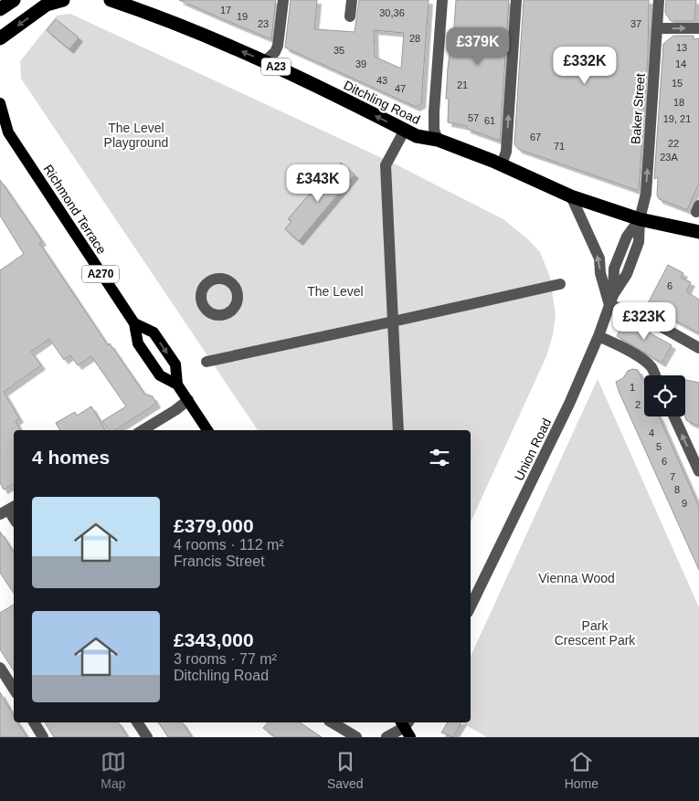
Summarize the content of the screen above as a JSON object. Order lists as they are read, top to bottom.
{
  "streets": {
    "highway": ["A23", "Ditchling Road"],
    "main road": ["Richmond Terrace", "A270"],
    "street": ["Baker Street", "Union Road"]
  },
  "crossings": [
    ["Ditchling Road", "Baker Street"],
    ["Ditchling Road", "Union Road"],
    ["Baker Street", "Union Road"]
  ],
  "one_way": ["Ditchling Road", "Baker Street"],
  "parks": [
    "The Level Playground",
    "The Level",
    "Vienna Wood",
    "Park Crescent Park"
  ],
  "house_numbers": [
    "17",
    "30,36",
    "19",
    "23",
    "37",
    "28",
    "13",
    "35",
    "39",
    "14",
    "43",
    "15",
    "21",
    "47",
    "18",
    "57",
    "19, 21",
    "61",
    "67",
    "22",
    "71",
    "23A",
    "6",
    "1",
    "2",
    "4",
    "5",
    "6",
    "7",
    "8",
    "9"
  ],
  "page": {
    "price": [
      "£379K",
      "£332K",
      "£343K",
      "£323K"
    ],
    "heading": "4 homes",
    "list": [
      {
        "name": "£379,000",
        "note": "4 rooms · 112 m² · Francis Street"
      },
      {
        "name": "£343,000",
        "note": "3 rooms · 77 m² · Ditchling Road"
      }
    ],
    "tabs": ["Map", "Saved", "Home"]
  }
}
